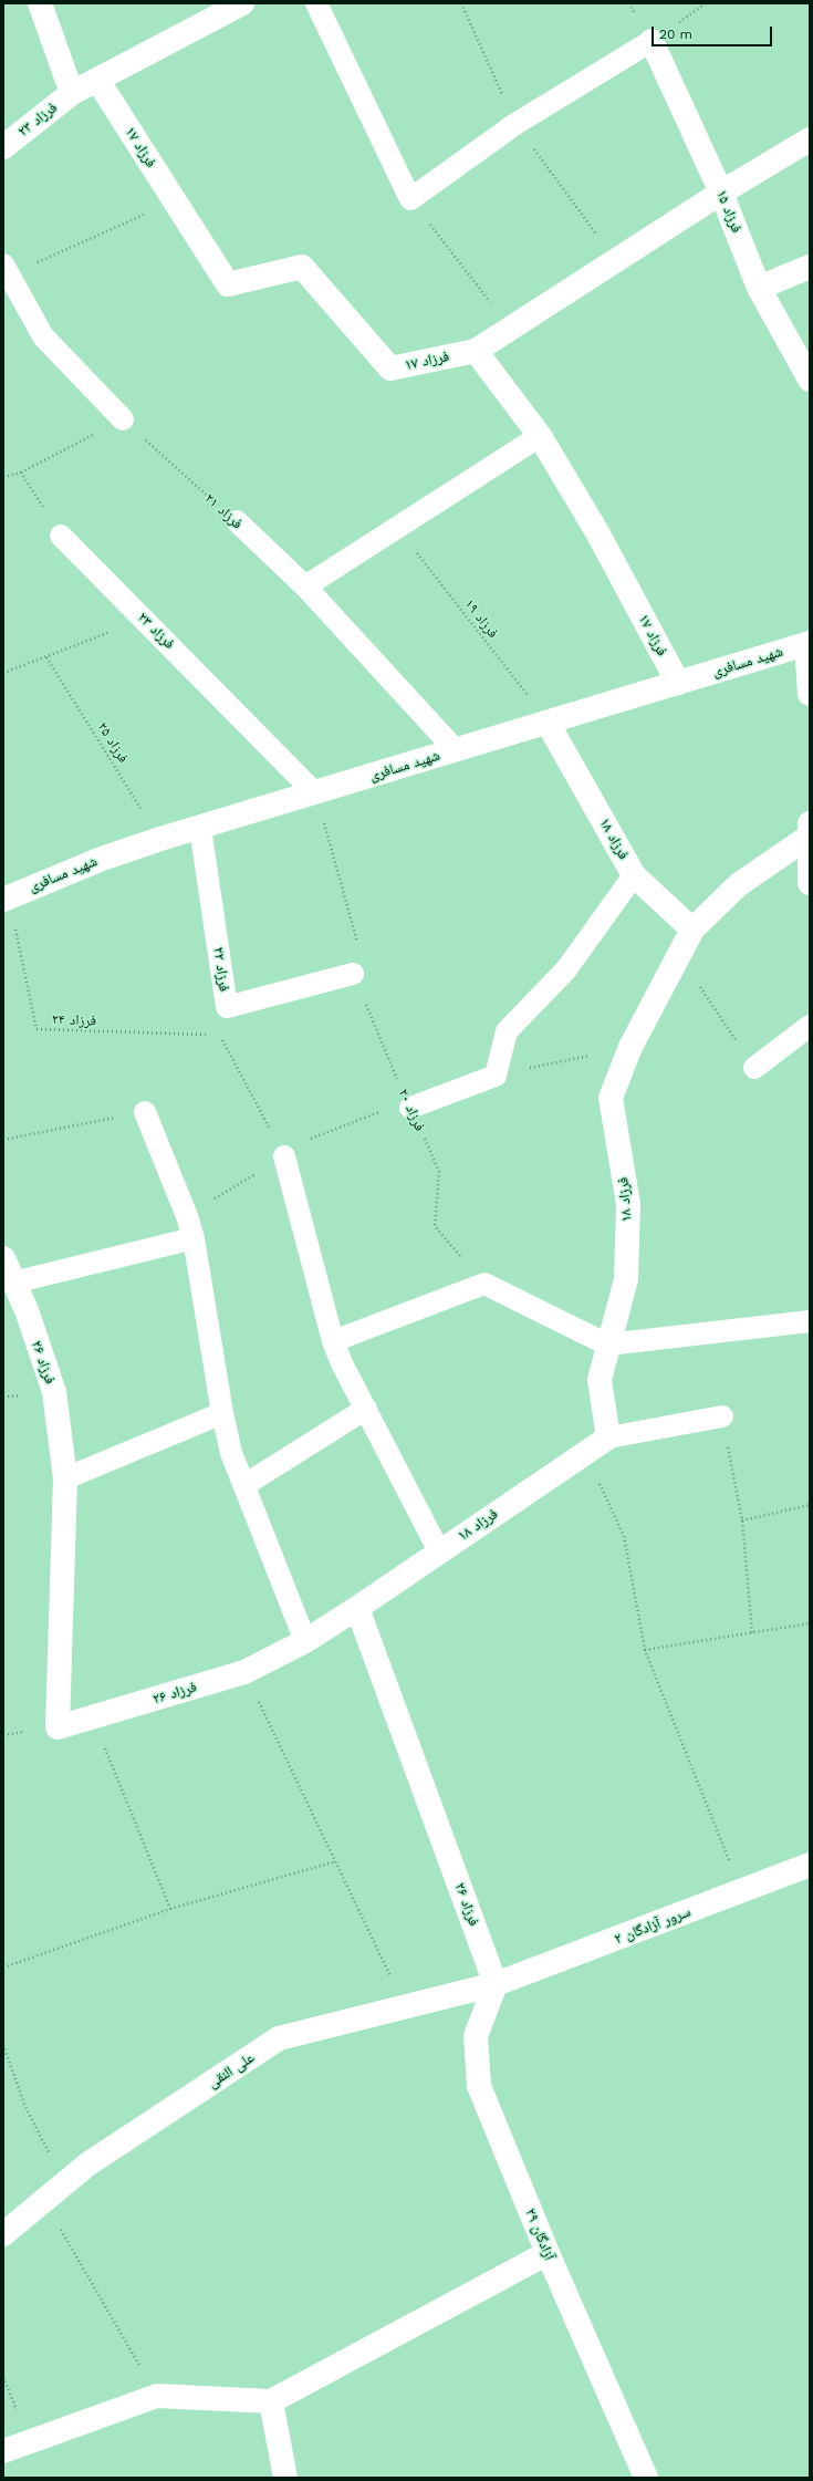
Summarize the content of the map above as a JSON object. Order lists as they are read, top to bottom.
{
  "streets": {
    "street": [
      "فرزاد ۲۳",
      "فرزاد ۱۷",
      "فرزاد ۱۵",
      "شهید مسافری",
      "فرزاد ۱۸",
      "فرزاد ۲۶",
      "سرور آزادگان ۲",
      "علی النقی",
      "آزادگان ۲۹"
    ],
    "lane": ["فرزاد ۲۱", "فرزاد ۲۲"],
    "path": [
      "فرزاد ۱۹",
      "فرزاد ۲۵",
      "فرزاد ۲۴",
      "فرزاد ۲۰"
    ]
  },
  "crossings": [
    ["فرزاد ۲۳", "فرزاد ۱۷"],
    ["فرزاد ۲۳", "شهید مسافری"],
    ["فرزاد ۱۷", "شهید مسافری"],
    ["فرزاد ۲۱", "شهید مسافری"],
    ["فرزاد ۱۹", "شهید مسافری"],
    ["فرزاد ۱۹", "فرزاد ۱۸"],
    ["شهید مسافری", "فرزاد ۲۵"],
    ["شهید مسافری", "فرزاد ۱۸"],
    ["شهید مسافری", "فرزاد ۲۲"],
    ["شهید مسافری", "فرزاد ۲۴"],
    ["فرزاد ۱۸", "فرزاد ۲۶"],
    ["فرزاد ۲۲", "فرزاد ۲۰"],
    ["فرزاد ۲۶", "سرور آزادگان ۲"],
    ["فرزاد ۲۶", "علی النقی"],
    ["فرزاد ۲۶", "آزادگان ۲۹"],
    ["سرور آزادگان ۲", "علی النقی"],
    ["سرور آزادگان ۲", "آزادگان ۲۹"],
    ["علی النقی", "آزادگان ۲۹"]
  ],
  "scale_bar": "20 m"
}
